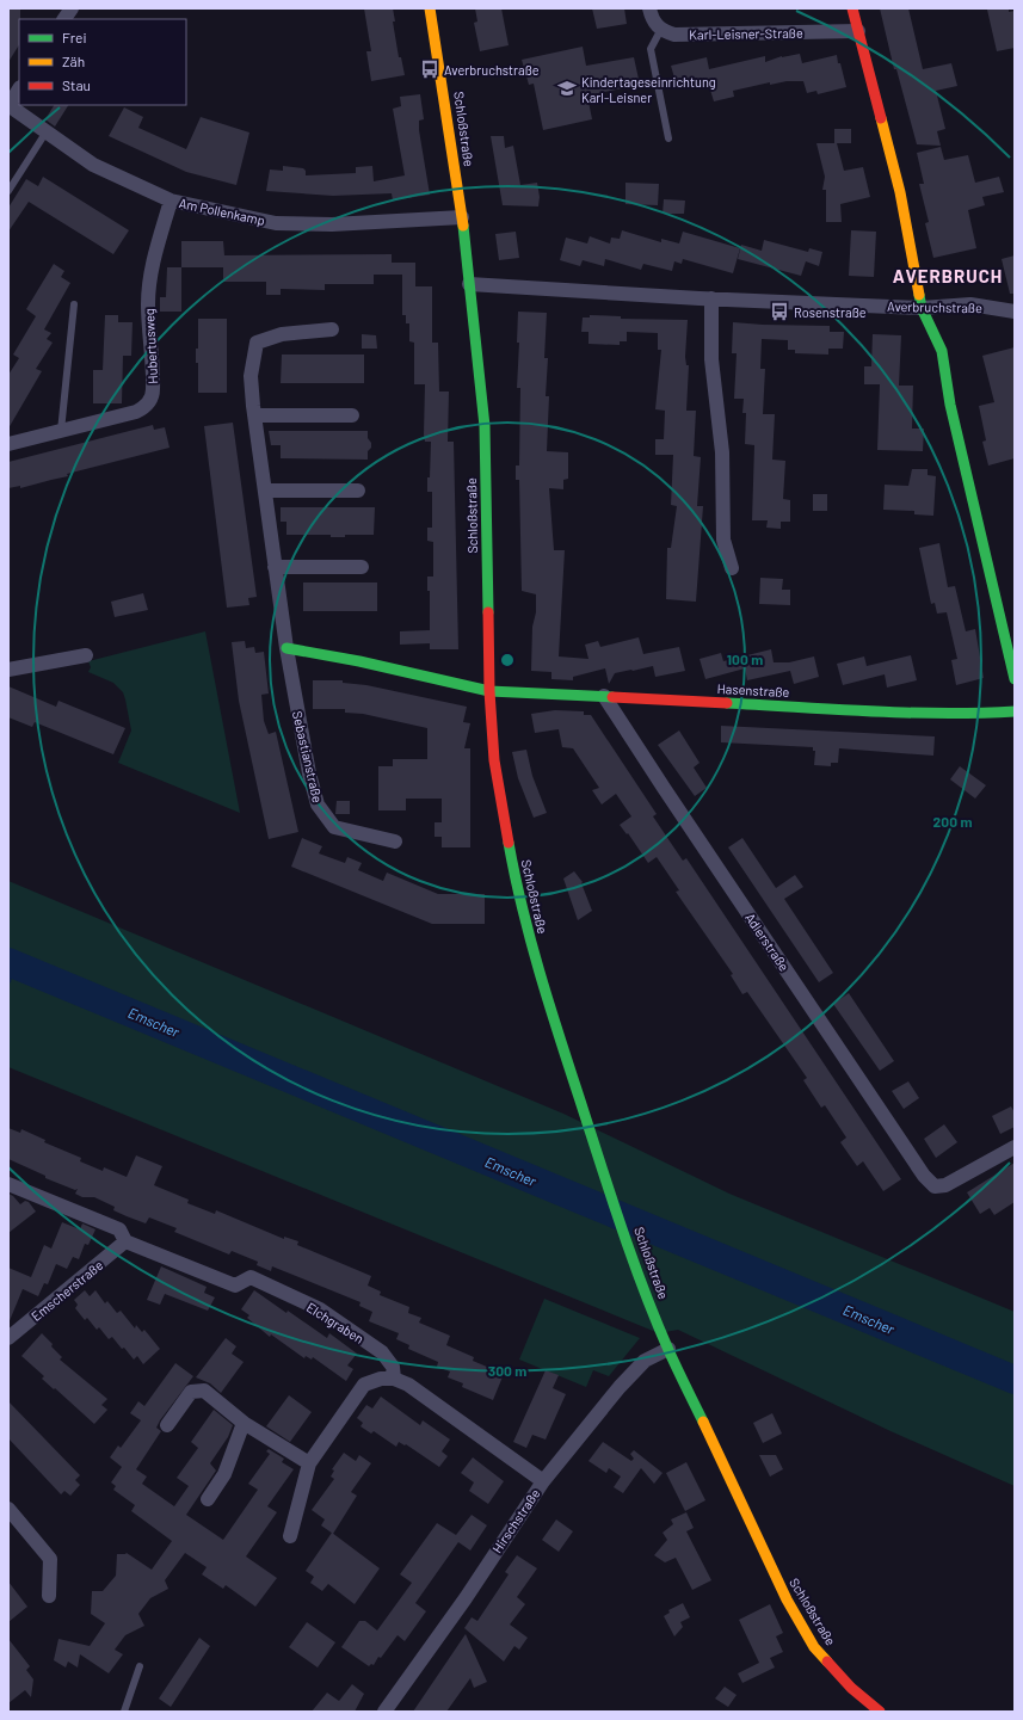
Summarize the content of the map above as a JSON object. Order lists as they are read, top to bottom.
{
  "streets": {
    "street": [
      "Karl-Leisner-Straße",
      "Schloßstraße",
      "Am Pollenkamp",
      "Averbruchstraße",
      "Hubertusweg",
      "Hasenstraße",
      "Sebastianstraße",
      "Adlerstraße",
      "Emscherstraße",
      "Elchgraben",
      "Hirschstraße"
    ]
  },
  "crossings": [
    ["Schloßstraße", "Am Pollenkamp"],
    ["Schloßstraße", "Averbruchstraße"],
    ["Schloßstraße", "Hasenstraße"],
    ["Schloßstraße", "Hirschstraße"],
    ["Am Pollenkamp", "Hubertusweg"],
    ["Hasenstraße", "Adlerstraße"],
    ["Emscherstraße", "Elchgraben"]
  ],
  "districts": ["AVERBRUCH"],
  "water": ["Emscher"],
  "places": {
    "bus stop": ["Averbruchstraße", "Rosenstraße"],
    "school or university": ["Kindertageseinrichtung Karl-Leisner"]
  },
  "legend": ["Frei", "Zäh", "Stau"],
  "rings": ["100 m", "200 m", "300 m"]
}
